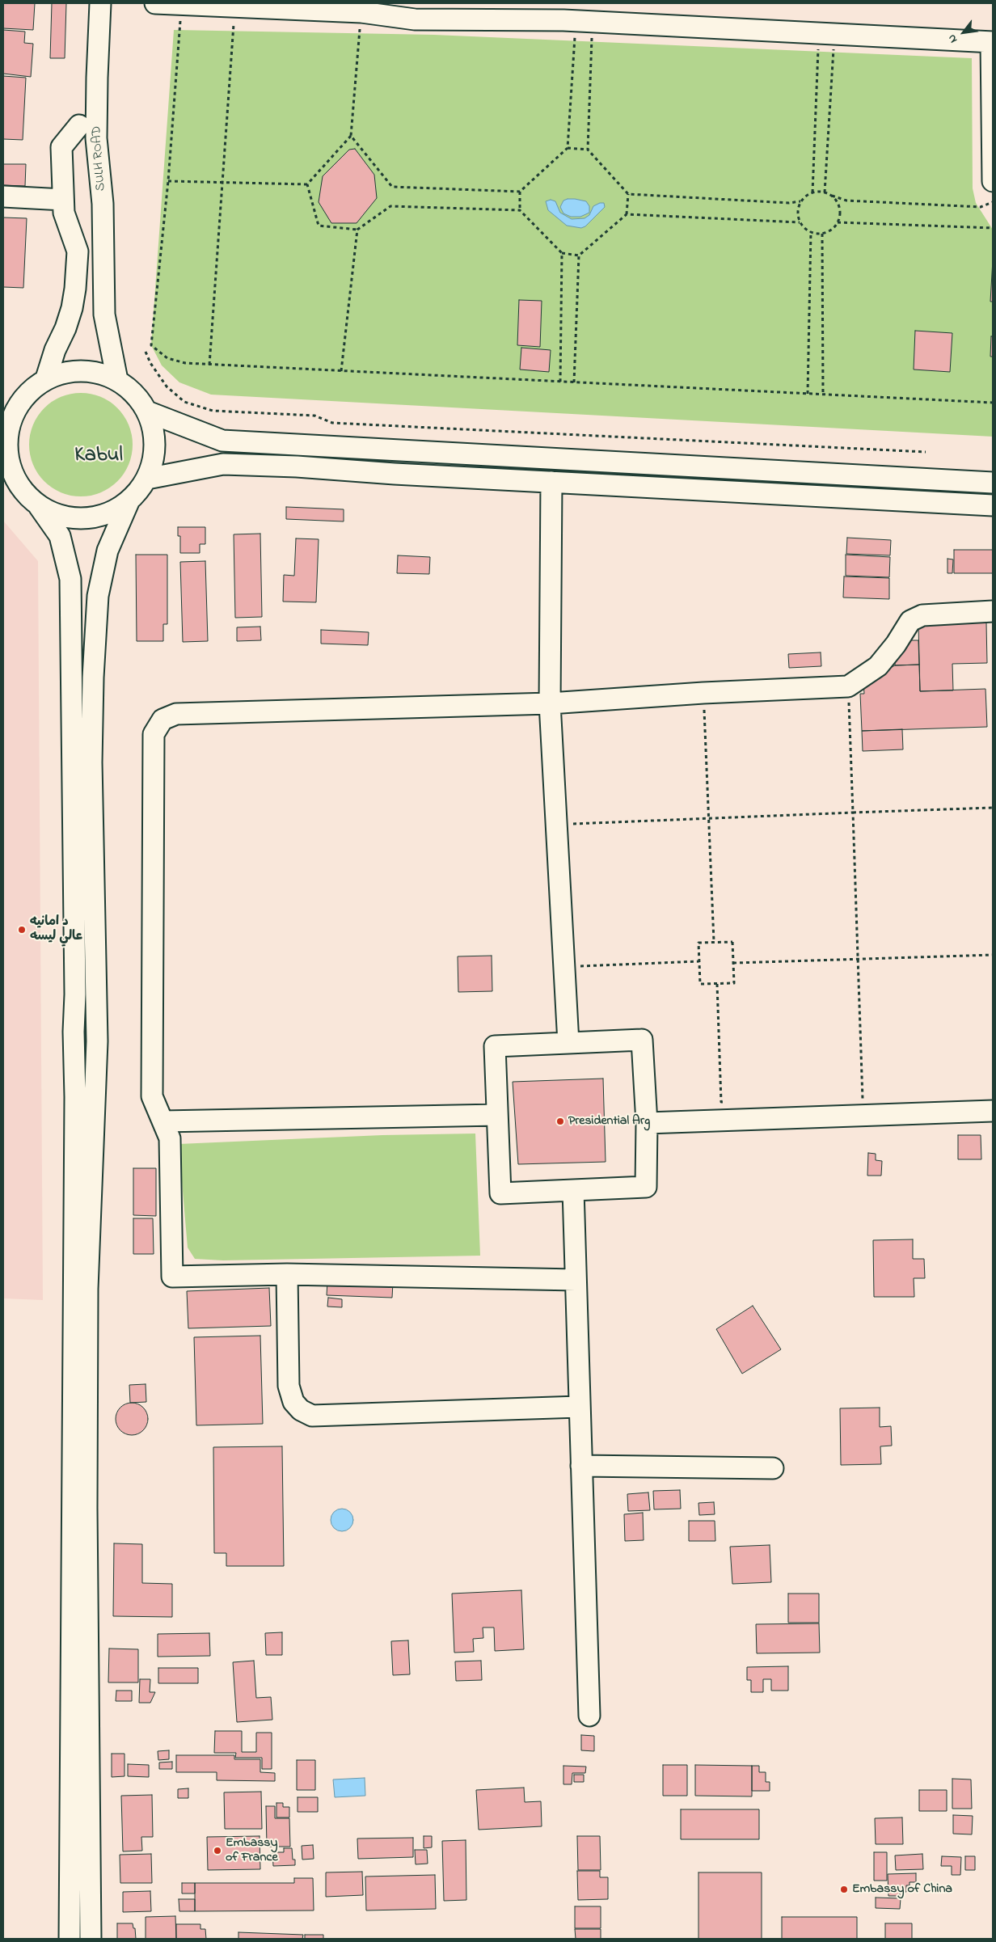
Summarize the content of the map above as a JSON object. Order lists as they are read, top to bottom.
{
  "streets": {
    "street": ["SULH ROAD"]
  },
  "districts": ["Kabul"],
  "places": [
    "د امانیه عالي لیسه",
    "Presidential Arg",
    "Embassy of France",
    "Embassy of China"
  ],
  "north": "bottom left"
}
